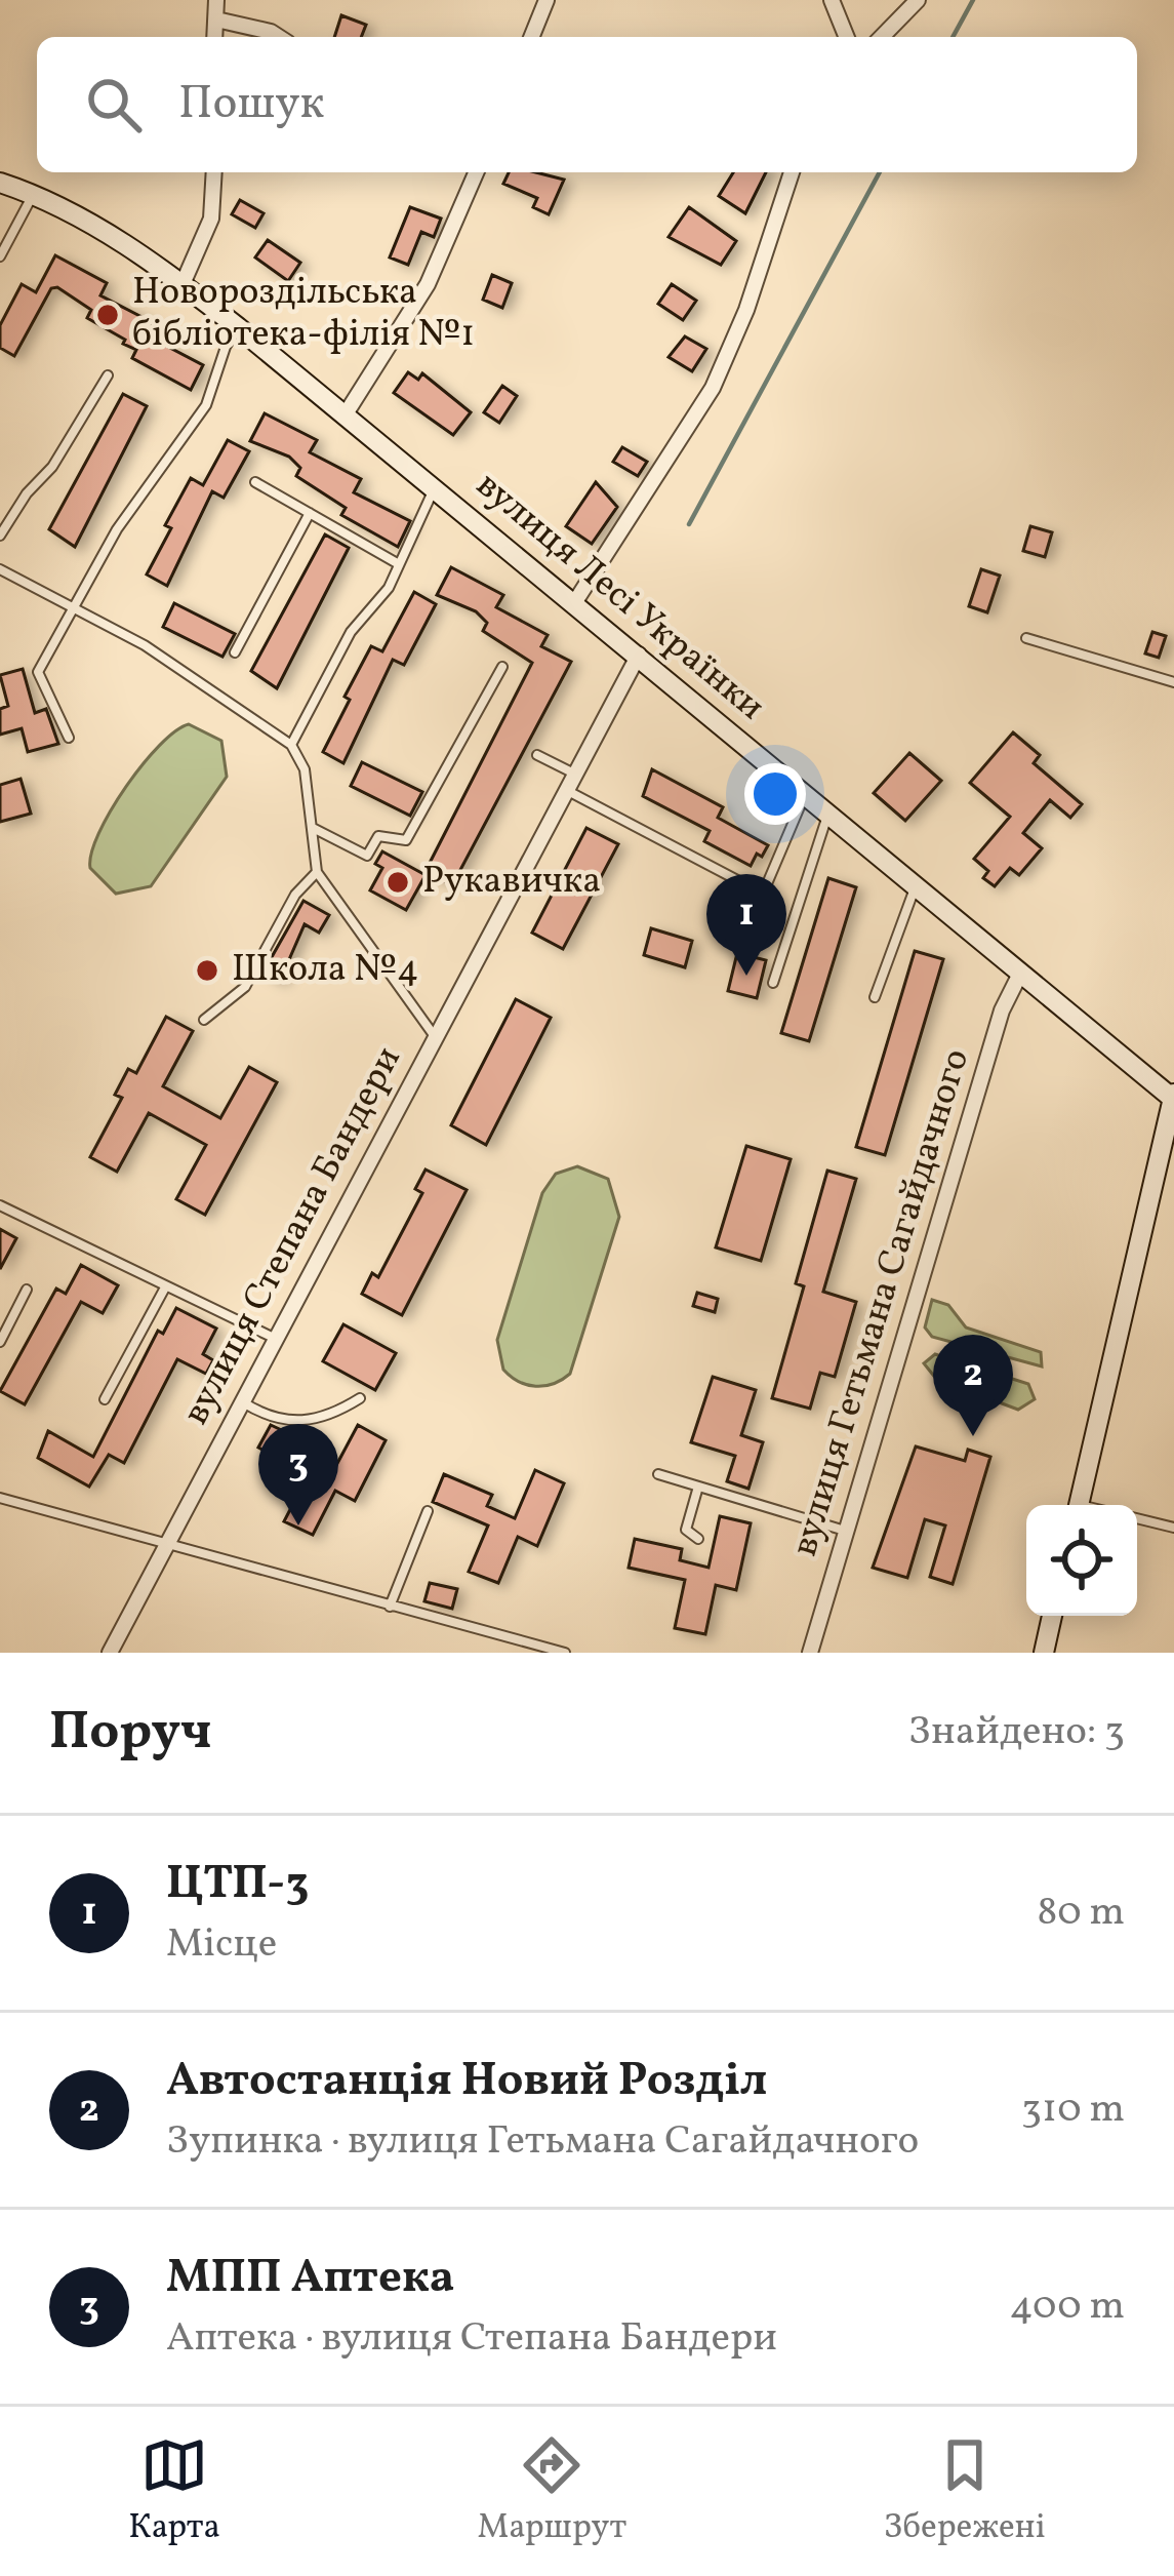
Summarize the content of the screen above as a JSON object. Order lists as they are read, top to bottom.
{
  "streets": {
    "street": ["вулиця Лесі Українки", "вулиця Степана Бандери", "вулиця Гетьмана Сагайдачного"]
  },
  "crossings": [
    ["вулиця Лесі Українки", "вулиця Степана Бандери"],
    ["вулиця Лесі Українки", "вулиця Гетьмана Сагайдачного"]
  ],
  "places": ["Новороздільська бібліотека-філія №1", "Рукавичка", "Школа №4"],
  "page": {
    "search": "Пошук",
    "pins": ["1", "2", "3"],
    "heading": ["Поруч", "Знайдено: 3"],
    "list": [
      {
        "mark": "1",
        "name": "ЦТП-3",
        "note": "Місце",
        "value": "80 m"
      },
      {
        "mark": "2",
        "name": "Автостанція Новий Розділ",
        "note": "Зупинка · вулиця Гетьмана Сагайдачного",
        "value": "310 m"
      },
      {
        "mark": "3",
        "name": "МПП Аптека",
        "note": "Аптека · вулиця Степана Бандери",
        "value": "400 m"
      }
    ],
    "nav": ["Карта", "Маршрут", "Збережені"]
  }
}
